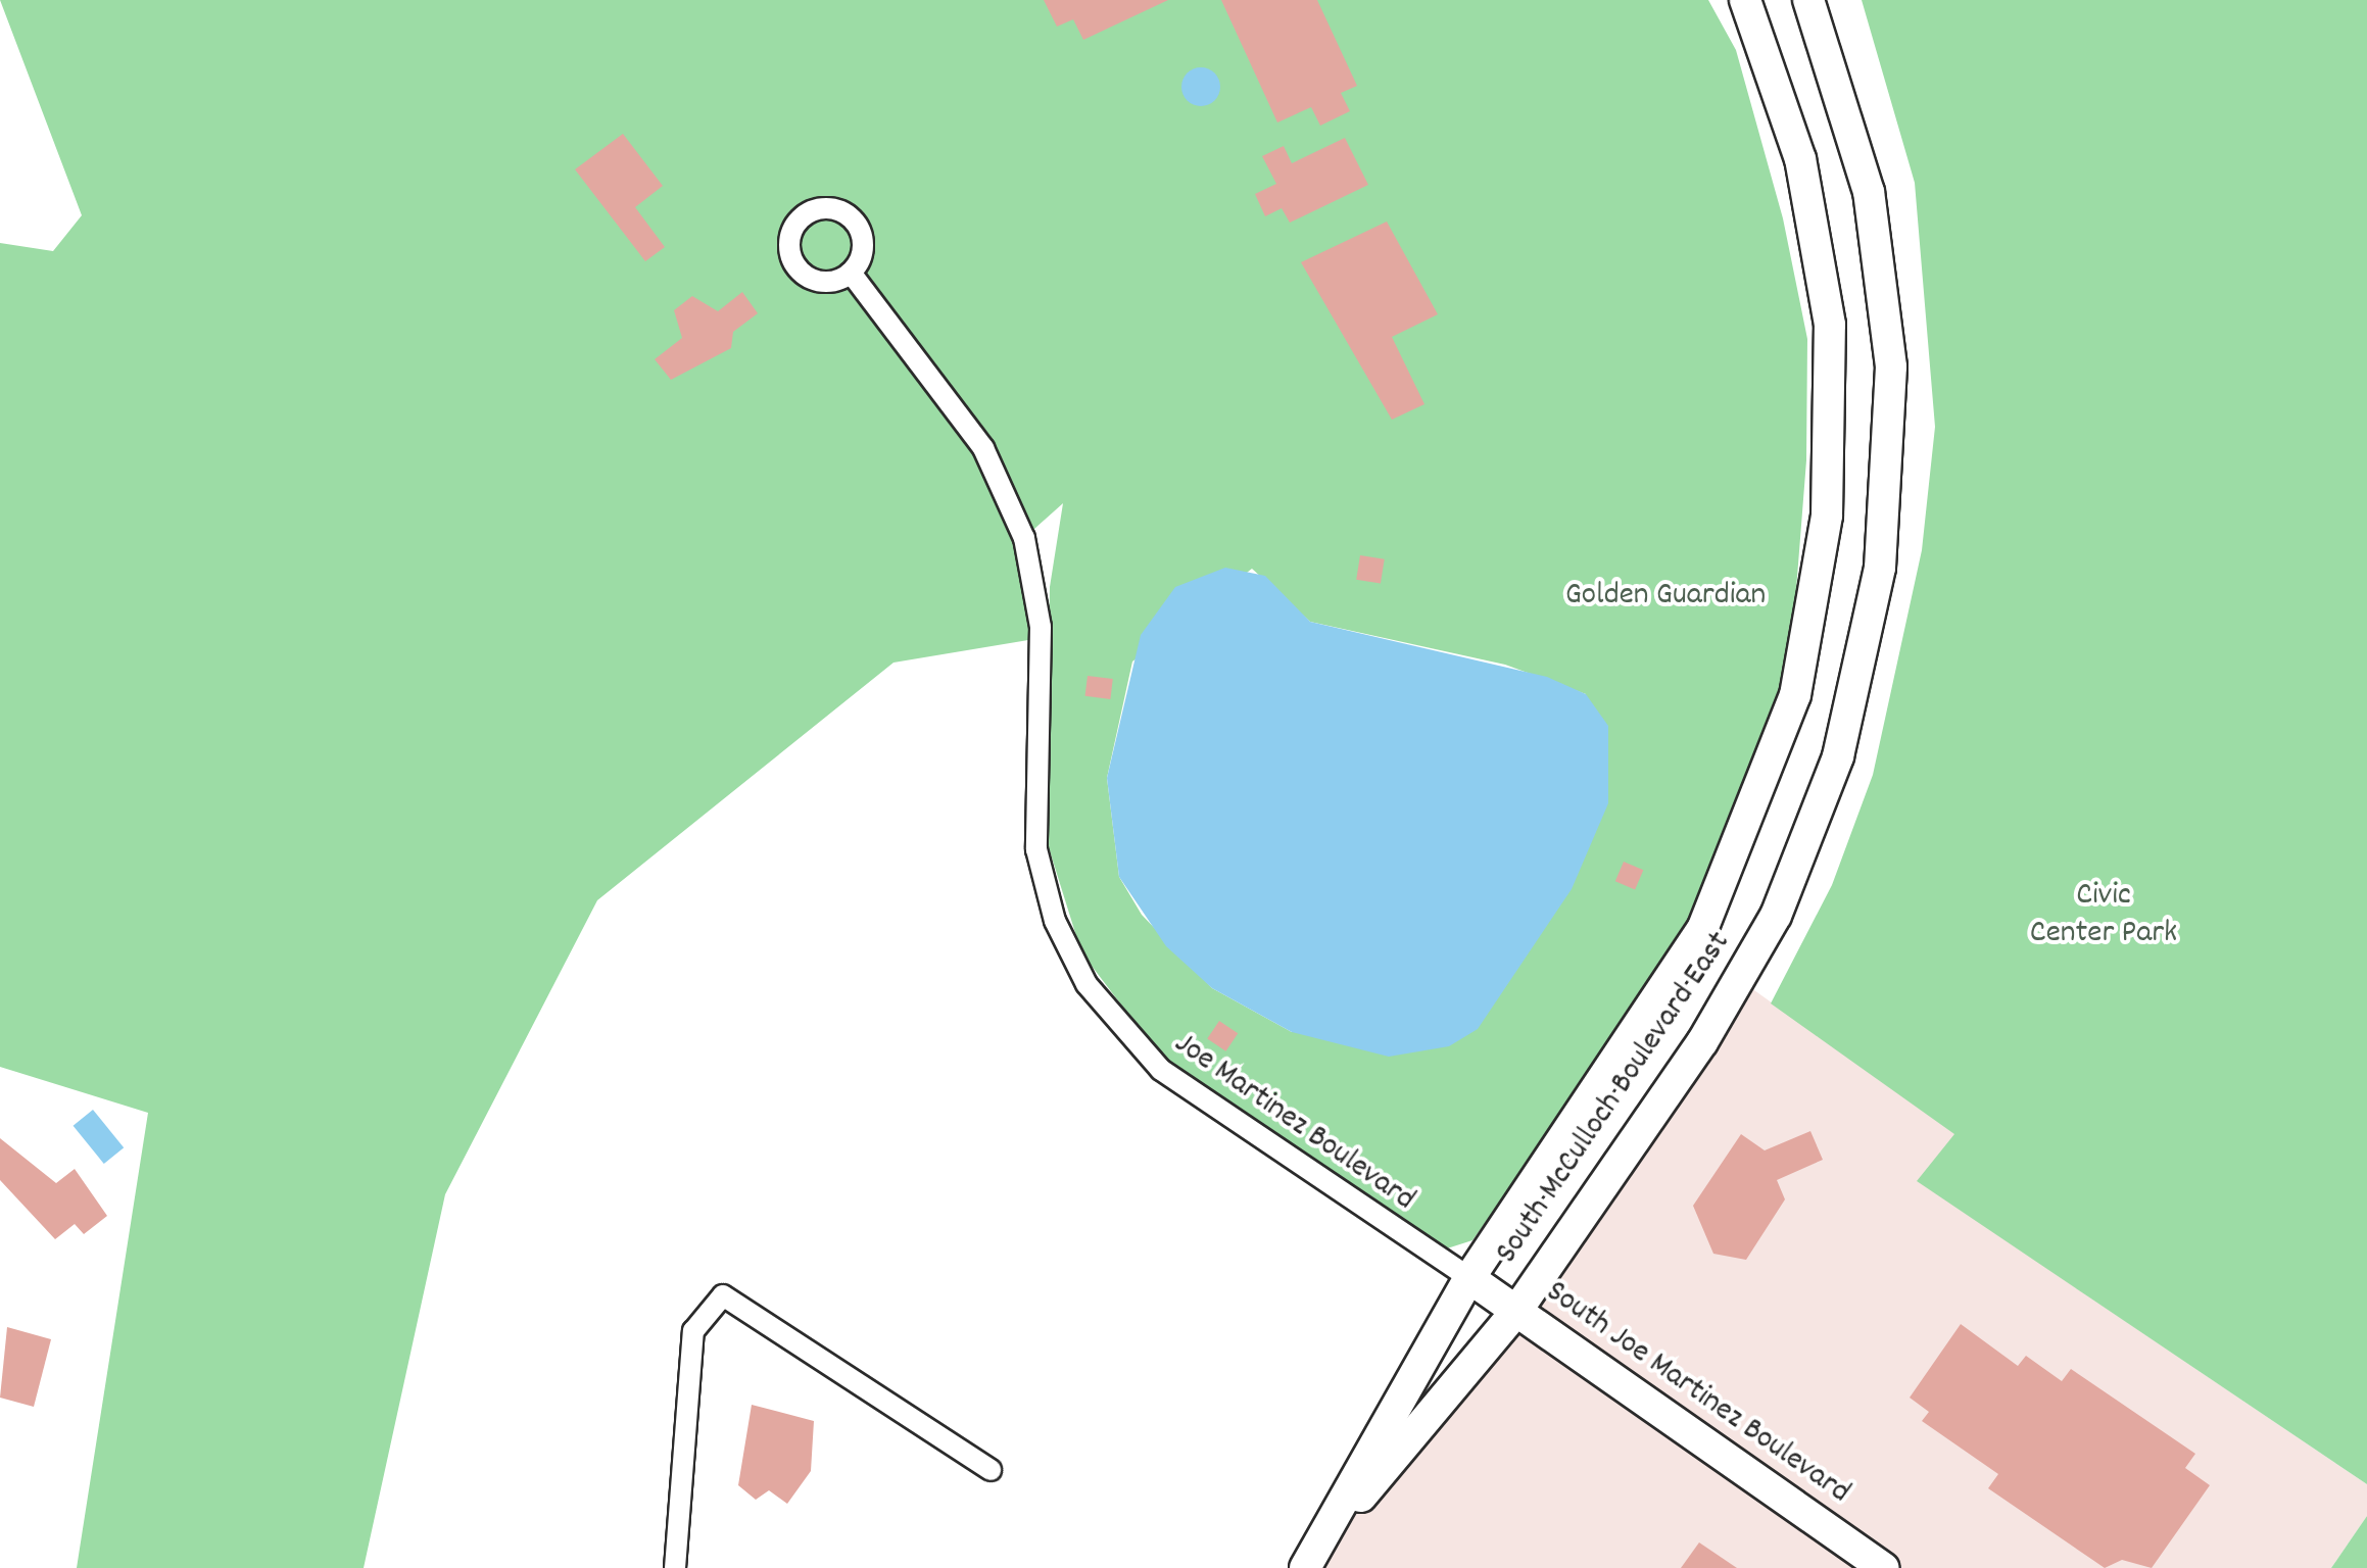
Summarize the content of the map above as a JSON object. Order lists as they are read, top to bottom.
{
  "streets": {
    "main road": ["South McCulloch Boulevard East", "South Joe Martinez Boulevard"],
    "street": ["Joe Martinez Boulevard"]
  },
  "crossings": [
    ["South McCulloch Boulevard East", "Joe Martinez Boulevard"],
    ["South McCulloch Boulevard East", "South Joe Martinez Boulevard"],
    ["Joe Martinez Boulevard", "South Joe Martinez Boulevard"]
  ],
  "parks": ["Golden Guardian", "Civic Center Park"]
}
